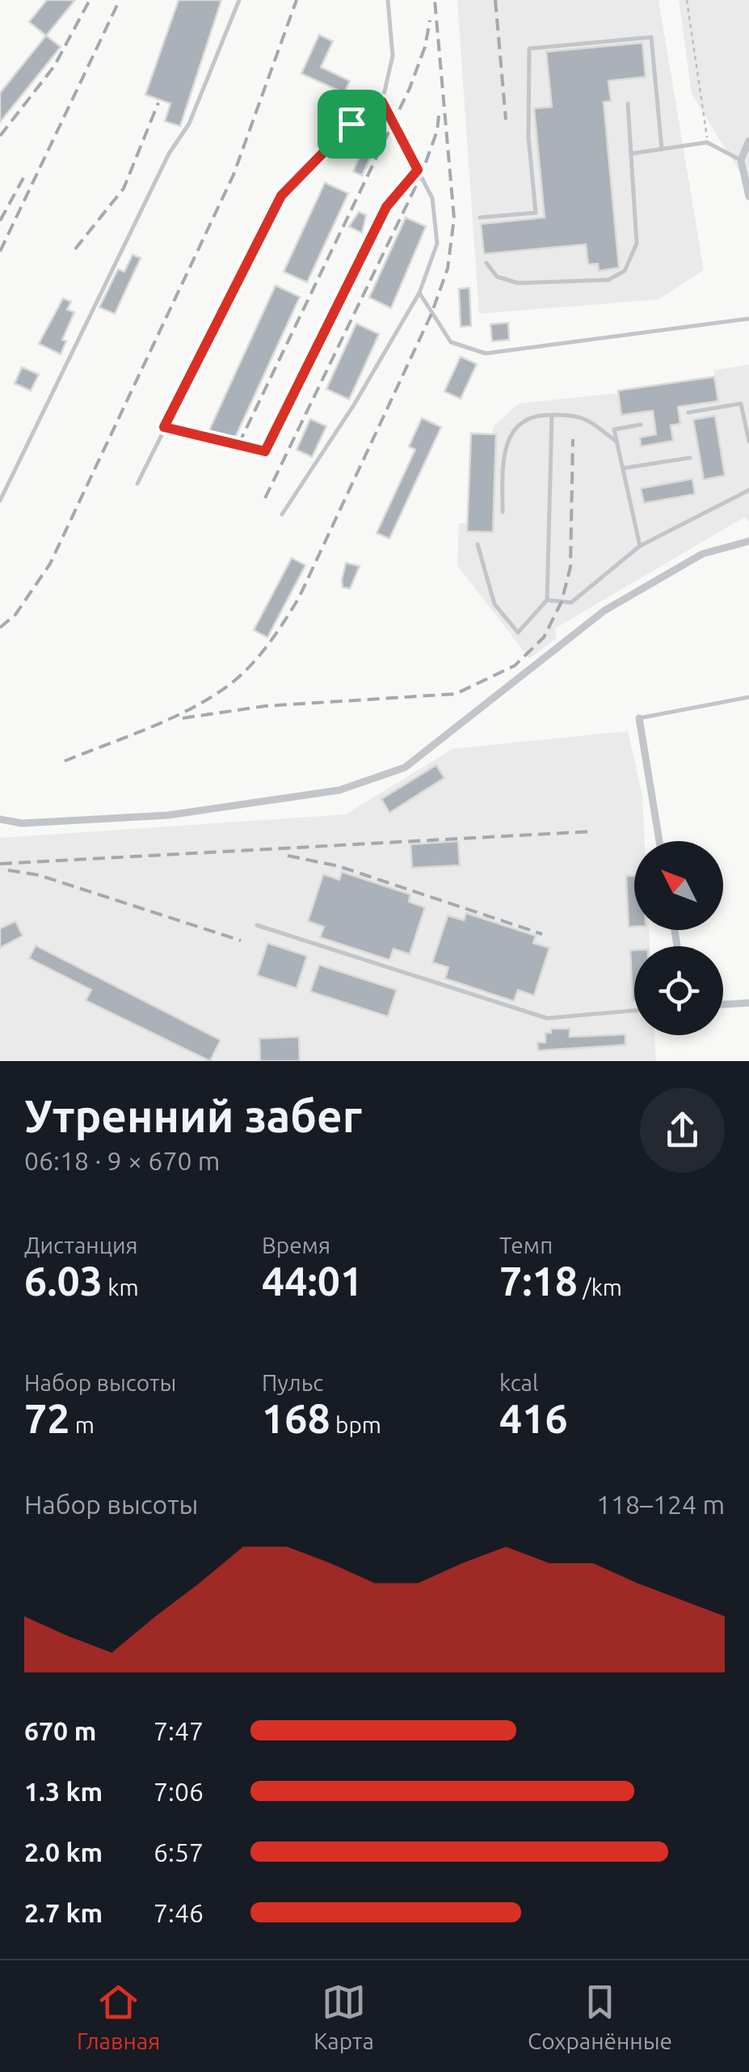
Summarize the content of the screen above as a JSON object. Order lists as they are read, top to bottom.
{
  "north": "top left",
  "page": {
    "heading": ["Утренний забег", "06:18 · 9 × 670 m"],
    "stats": [
      ["Дистанция", "6.03 km"],
      ["Время", "44:01"],
      ["Темп", "7:18 /km"],
      ["Набор высоты", "72 m"],
      ["Пульс", "168 bpm"],
      ["kcal", "416"]
    ],
    "chart": ["Набор высоты", "118–124 m"],
    "list": [
      {
        "name": "670 m",
        "note": "7:47"
      },
      {
        "name": "1.3 km",
        "note": "7:06"
      },
      {
        "name": "2.0 km",
        "note": "6:57"
      },
      {
        "name": "2.7 km",
        "note": "7:46"
      }
    ],
    "tabs": ["Главная", "Карта", "Сохранённые"]
  }
}
